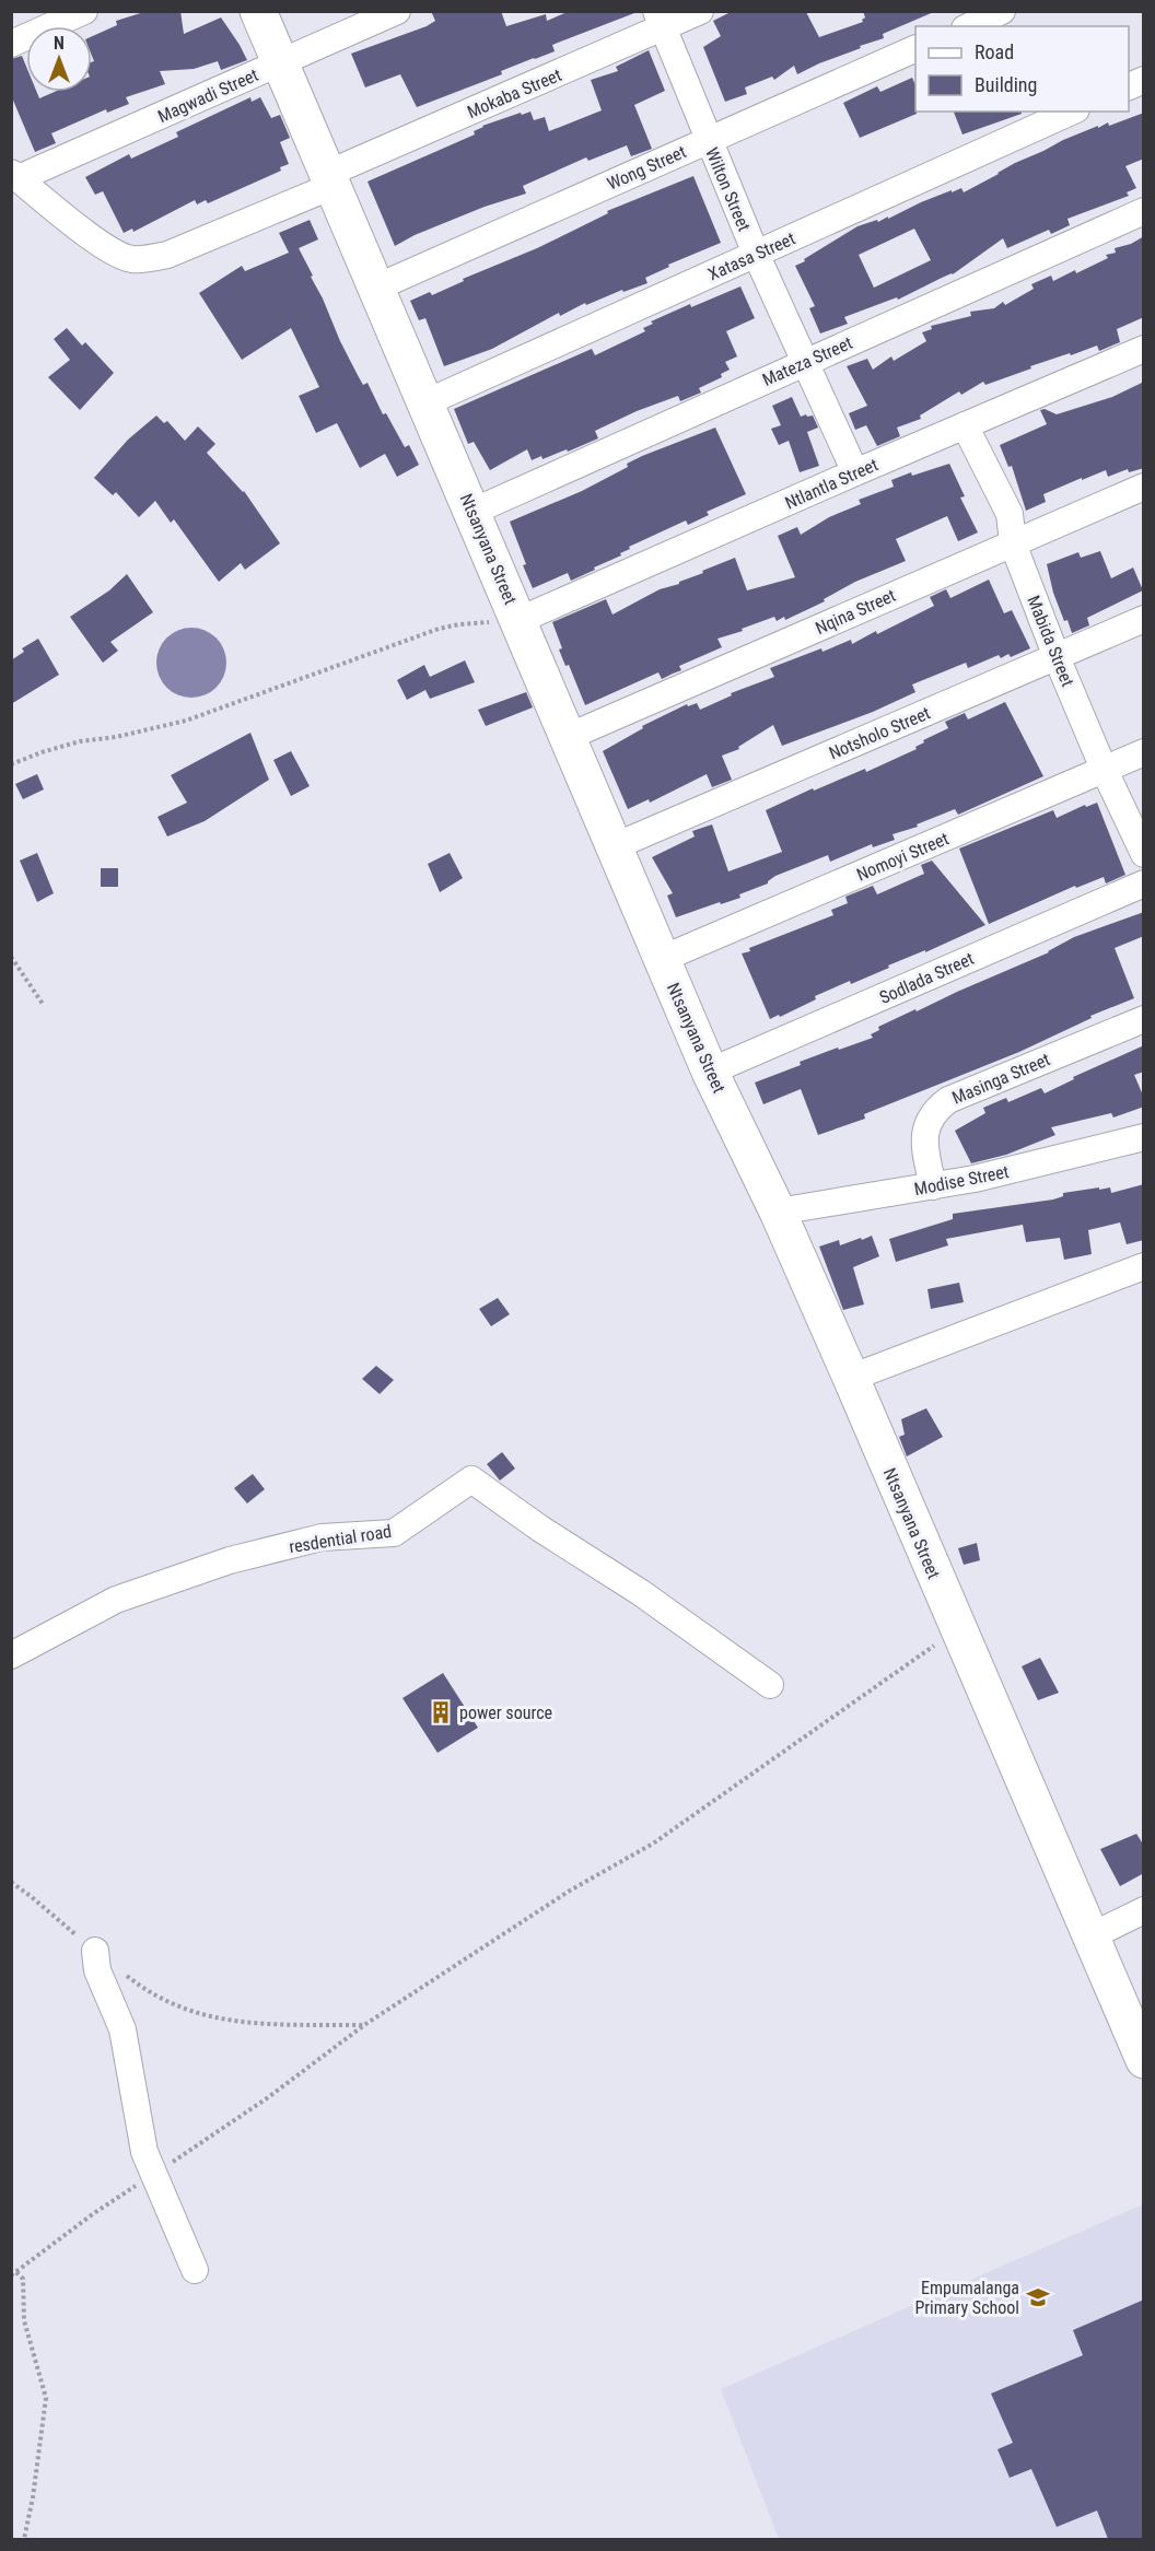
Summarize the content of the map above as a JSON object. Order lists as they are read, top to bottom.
{
  "streets": {
    "street": [
      "Mokaba Street",
      "Magwadi Street",
      "Wong Street",
      "Wilton Street",
      "Xatasa Street",
      "Mateza Street",
      "Ntlantla Street",
      "Ntsanyana Street",
      "Nqina Street",
      "Mabida Street",
      "Notsholo Street",
      "Nomoyi Street",
      "Sodlada Street",
      "Masinga Street",
      "Modise Street",
      "resdential road"
    ]
  },
  "crossings": [
    ["Mokaba Street", "Magwadi Street"],
    ["Mokaba Street", "Wilton Street"],
    ["Mokaba Street", "Ntsanyana Street"],
    ["Magwadi Street", "Ntsanyana Street"],
    ["Wong Street", "Wilton Street"],
    ["Wong Street", "Ntsanyana Street"],
    ["Wilton Street", "Xatasa Street"],
    ["Wilton Street", "Mateza Street"],
    ["Wilton Street", "Ntlantla Street"],
    ["Xatasa Street", "Ntsanyana Street"],
    ["Mateza Street", "Ntsanyana Street"],
    ["Ntlantla Street", "Ntsanyana Street"],
    ["Ntlantla Street", "Mabida Street"],
    ["Ntsanyana Street", "Nqina Street"],
    ["Ntsanyana Street", "Notsholo Street"],
    ["Ntsanyana Street", "Nomoyi Street"],
    ["Ntsanyana Street", "Sodlada Street"],
    ["Ntsanyana Street", "Modise Street"],
    ["Nqina Street", "Mabida Street"],
    ["Mabida Street", "Notsholo Street"],
    ["Mabida Street", "Nomoyi Street"],
    ["Masinga Street", "Modise Street"]
  ],
  "places": {
    "building": ["power source"],
    "school or university": ["Empumalanga Primary School"]
  },
  "legend": ["Road", "Building"],
  "north": "top"
}
